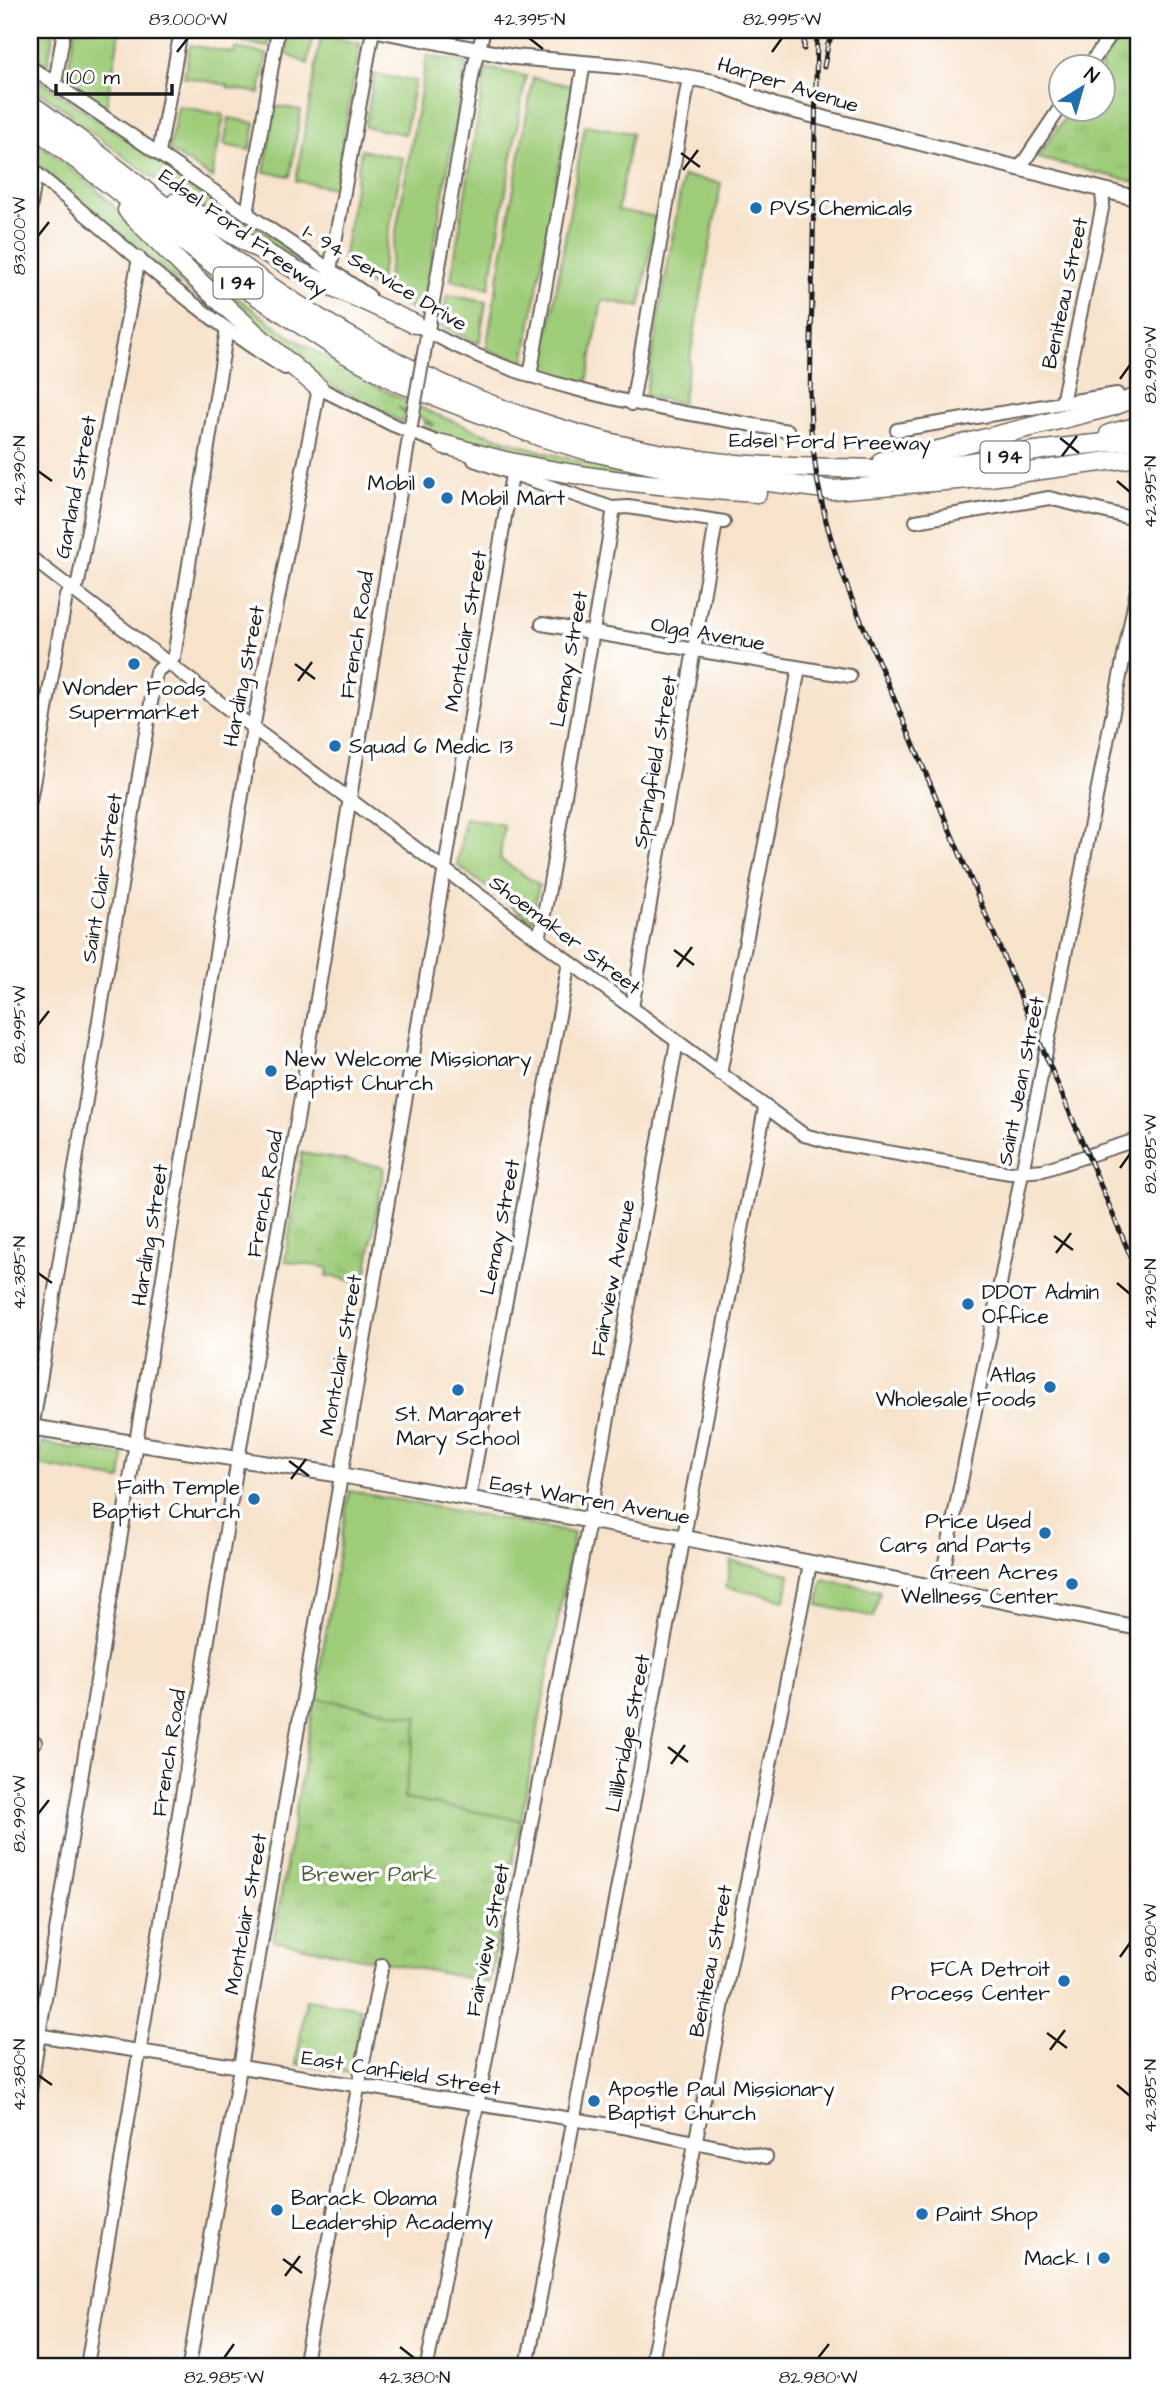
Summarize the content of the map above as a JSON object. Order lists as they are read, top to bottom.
{
  "streets": {
    "highway": ["Edsel Ford Freeway", "I 94"],
    "main road": ["Harper Avenue", "East Warren Avenue"],
    "street": [
      "I- 94 Service Drive",
      "Beniteau Street",
      "Garland Street",
      "Montclair Street",
      "Olga Avenue",
      "French Road",
      "Lemay Street",
      "Harding Street",
      "Springfield Street",
      "Saint Clair Street",
      "Shoemaker Street",
      "Saint Jean Street",
      "Fairview Avenue",
      "Lillibridge Street",
      "Fairview Street",
      "East Canfield Street"
    ]
  },
  "crossings": [
    ["Harper Avenue", "Beniteau Street"],
    ["Harper Avenue", "French Road"],
    ["Edsel Ford Freeway", "I- 94 Service Drive"],
    ["I- 94 Service Drive", "French Road"],
    ["Beniteau Street", "East Warren Avenue"],
    ["Beniteau Street", "East Canfield Street"],
    ["Garland Street", "Shoemaker Street"],
    ["Montclair Street", "Shoemaker Street"],
    ["Montclair Street", "East Warren Avenue"],
    ["Montclair Street", "East Canfield Street"],
    ["Olga Avenue", "Lemay Street"],
    ["Olga Avenue", "Springfield Street"],
    ["French Road", "Shoemaker Street"],
    ["French Road", "East Warren Avenue"],
    ["French Road", "East Canfield Street"],
    ["Lemay Street", "Springfield Street"],
    ["Lemay Street", "Shoemaker Street"],
    ["Lemay Street", "East Warren Avenue"],
    ["Harding Street", "Shoemaker Street"],
    ["Harding Street", "East Warren Avenue"],
    ["Harding Street", "East Canfield Street"],
    ["Springfield Street", "Shoemaker Street"],
    ["Saint Clair Street", "Shoemaker Street"],
    ["Saint Clair Street", "East Warren Avenue"],
    ["Shoemaker Street", "Saint Jean Street"],
    ["Shoemaker Street", "Fairview Avenue"],
    ["Shoemaker Street", "Lillibridge Street"],
    ["Saint Jean Street", "East Warren Avenue"],
    ["Fairview Avenue", "East Warren Avenue"],
    ["Fairview Avenue", "Fairview Street"],
    ["East Warren Avenue", "Lillibridge Street"],
    ["East Warren Avenue", "Fairview Street"],
    ["Lillibridge Street", "East Canfield Street"],
    ["Fairview Street", "East Canfield Street"]
  ],
  "parks": ["Brewer Park"],
  "places": [
    "PVS Chemicals",
    "Mobil",
    "Mobil Mart",
    "Wonder Foods Supermarket",
    "Squad 6 Medic 13",
    "New Welcome Missionary Baptist Church",
    "DDOT Admin Office",
    "Atlas Wholesale Foods",
    "St. Margaret Mary School",
    "Faith Temple Baptist Church",
    "Price Used Cars and Parts",
    "Green Acres Wellness Center",
    "FCA Detroit Process Center",
    "Apostle Paul Missionary Baptist Church",
    "Barack Obama Leadership Academy",
    "Paint Shop",
    "Mack I"
  ],
  "scale_bar": "100 m",
  "north": "top right",
  "coordinates": [
    "83.000°W",
    "42.395°N",
    "82.995°W",
    "82.990°W",
    "42.390°N",
    "82.985°W",
    "42.385°N",
    "82.980°W",
    "42.380°N"
  ]
}
